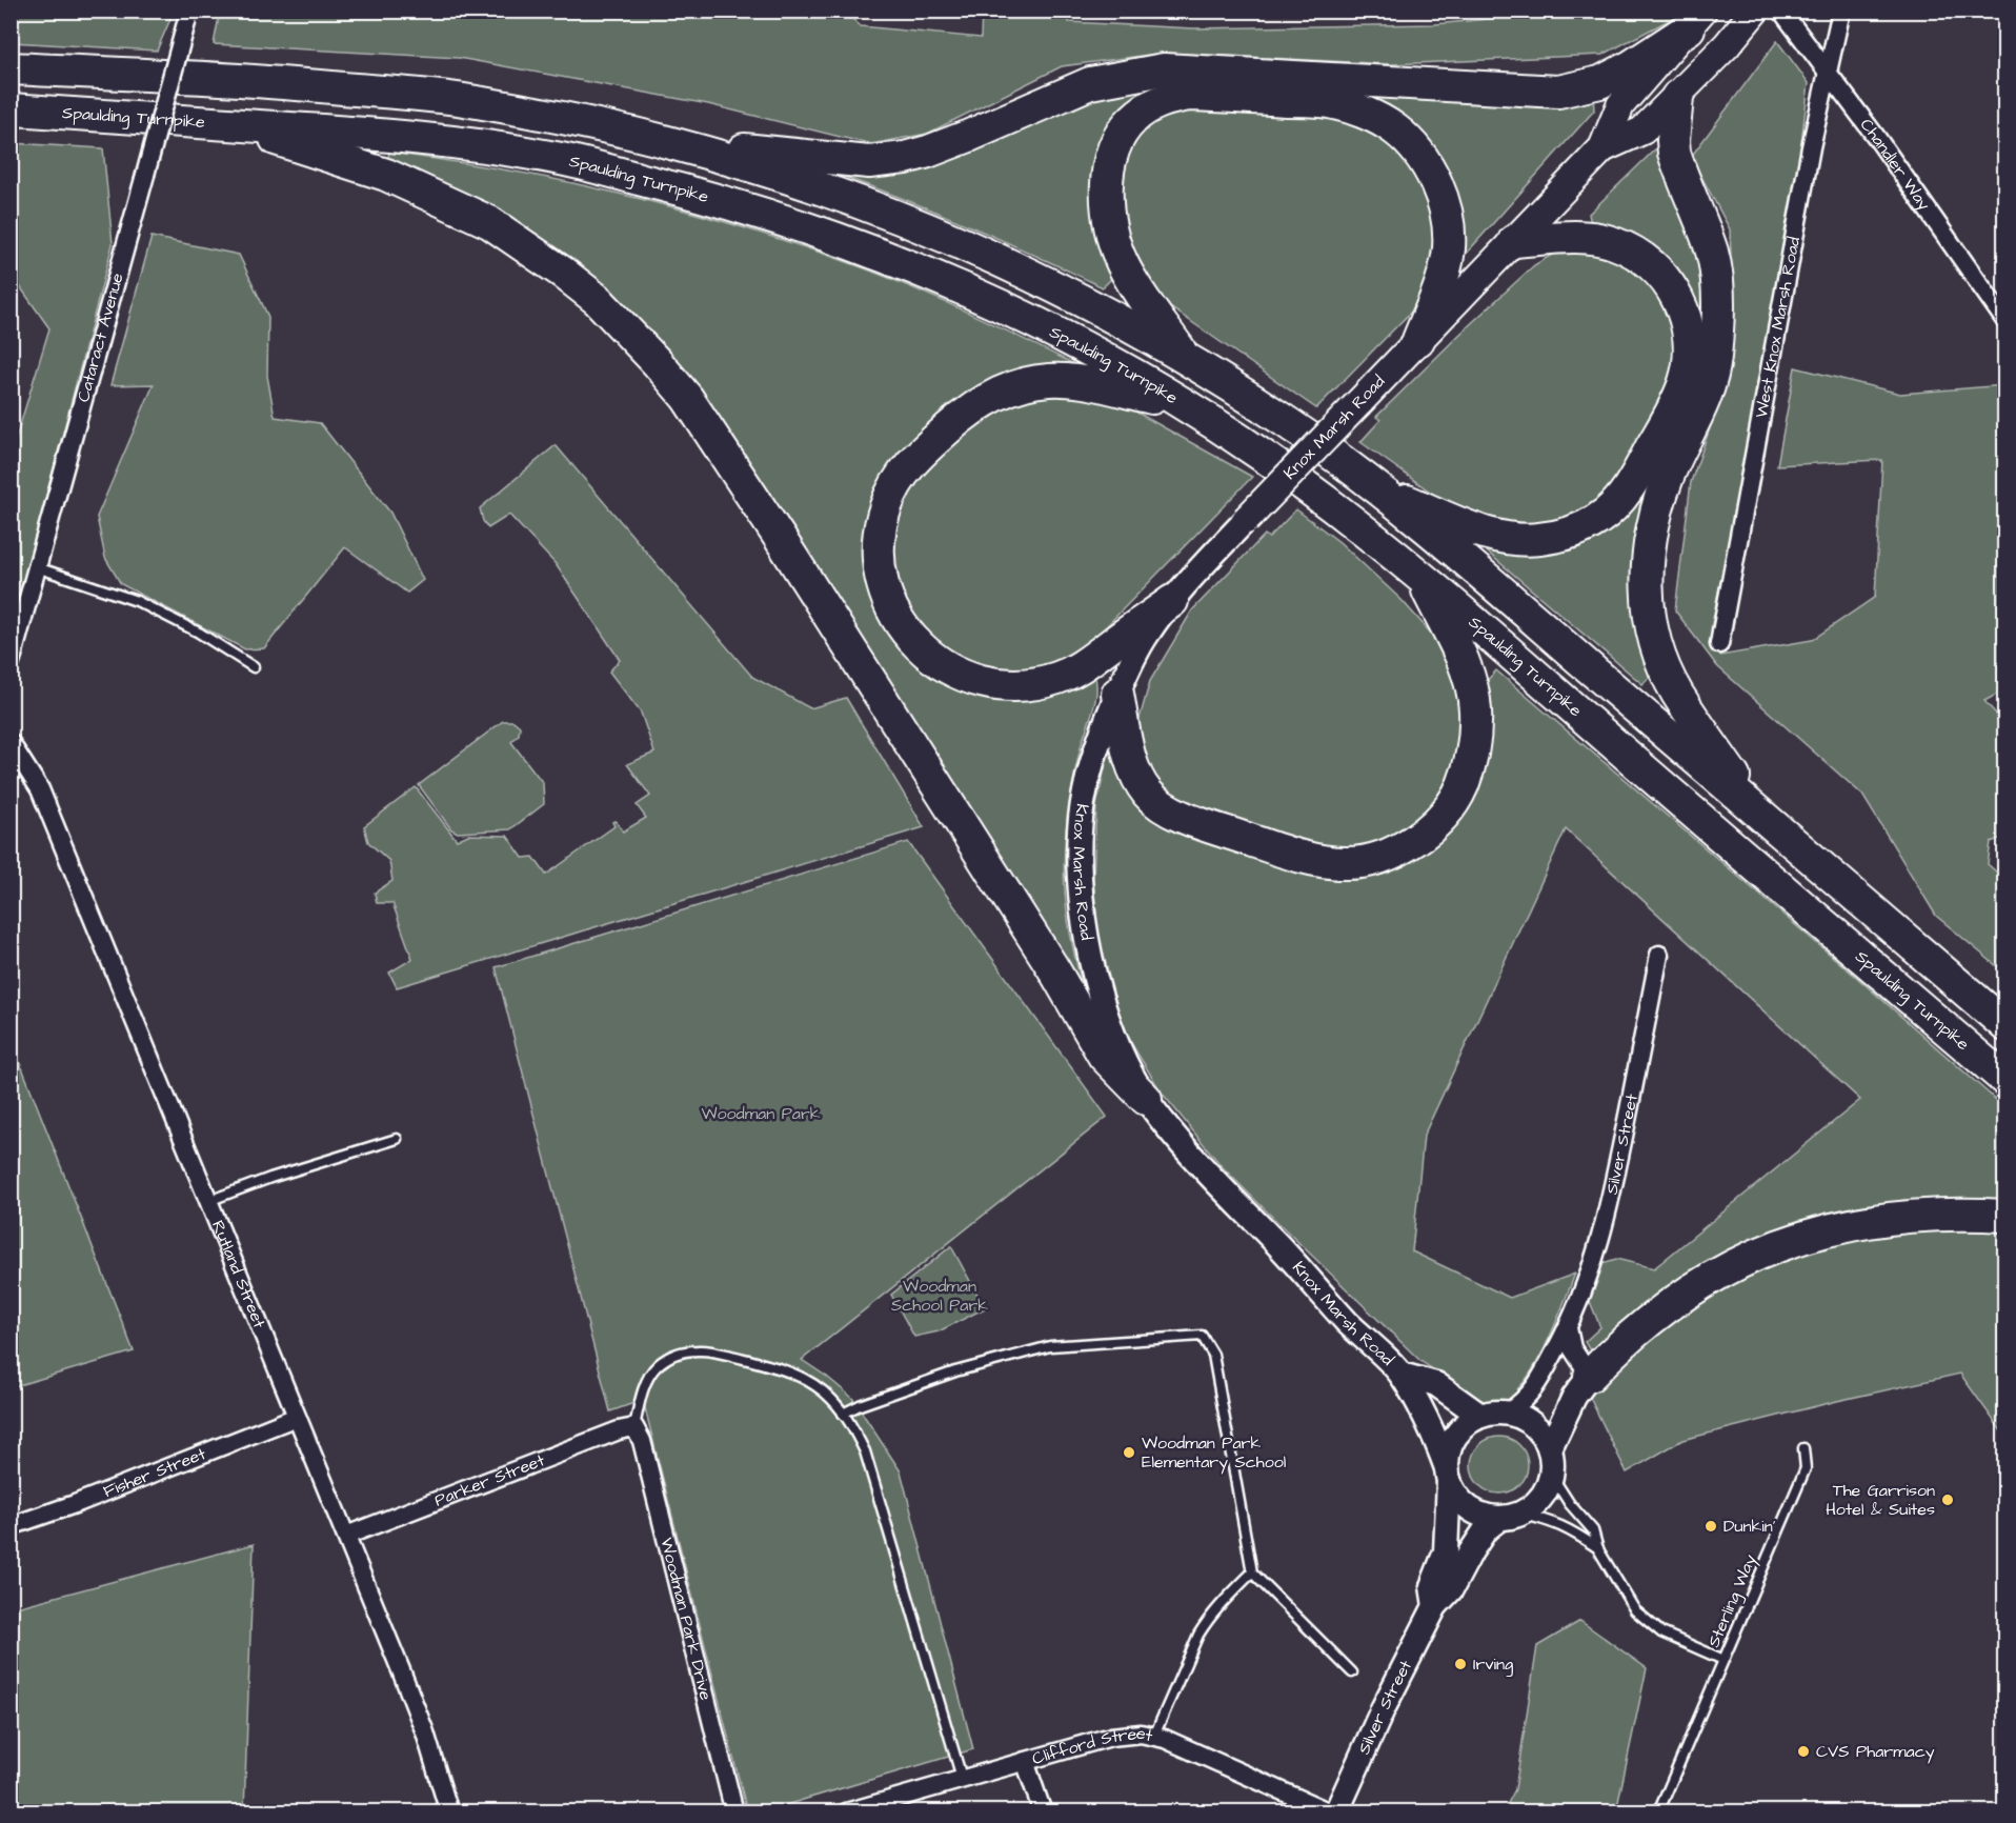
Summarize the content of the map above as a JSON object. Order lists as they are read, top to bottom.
{
  "streets": {
    "highway": ["Spaulding Turnpike"],
    "main road": ["Knox Marsh Road", "Silver Street"],
    "street": [
      "Chandler Way",
      "West Knox Marsh Road",
      "Cataract Avenue",
      "Rutland Street",
      "Fisher Street",
      "Parker Street",
      "Woodman Park Drive",
      "Clifford Street"
    ],
    "lane": ["Sterling Way"]
  },
  "crossings": [
    ["Chandler Way", "West Knox Marsh Road"],
    ["Knox Marsh Road", "Silver Street"],
    ["Knox Marsh Road", "Sterling Way"],
    ["Silver Street", "Sterling Way"],
    ["Rutland Street", "Fisher Street"],
    ["Rutland Street", "Parker Street"],
    ["Parker Street", "Woodman Park Drive"]
  ],
  "parks": ["Woodman Park", "Woodman School Park"],
  "places": [
    "Woodman Park Elementary School",
    "The Garrison Hotel & Suites",
    "Dunkin'",
    "Irving",
    "CVS Pharmacy"
  ]
}
